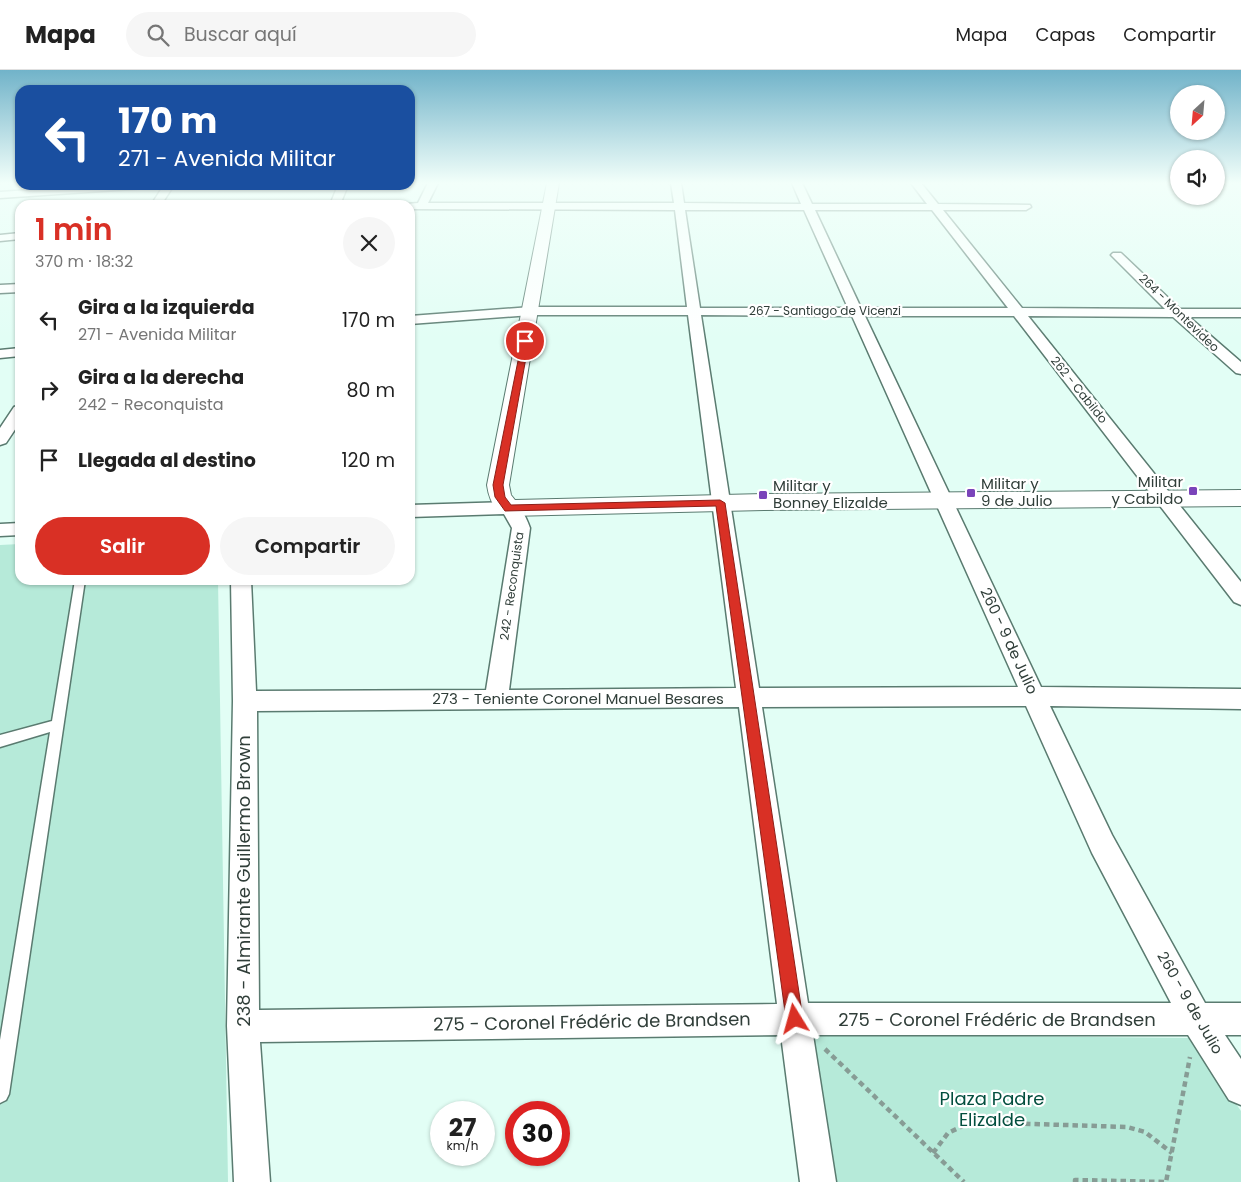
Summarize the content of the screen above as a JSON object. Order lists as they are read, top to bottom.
{
  "streets": {
    "street": [
      "267 - Santiago de Vicenzi",
      "264 - Montevideo",
      "262 - Cabildo",
      "242 - Reconquista",
      "260 - 9 de Julio",
      "273 - Teniente Coronel Manuel Besares",
      "238 - Almirante Guillermo Brown",
      "275 - Coronel Frédéric de Brandsen"
    ]
  },
  "crossings": [
    ["267 - Santiago de Vicenzi", "264 - Montevideo"],
    ["267 - Santiago de Vicenzi", "262 - Cabildo"],
    ["267 - Santiago de Vicenzi", "242 - Reconquista"],
    ["267 - Santiago de Vicenzi", "260 - 9 de Julio"],
    ["242 - Reconquista", "273 - Teniente Coronel Manuel Besares"],
    ["260 - 9 de Julio", "273 - Teniente Coronel Manuel Besares"],
    ["260 - 9 de Julio", "275 - Coronel Frédéric de Brandsen"],
    ["273 - Teniente Coronel Manuel Besares", "238 - Almirante Guillermo Brown"],
    ["238 - Almirante Guillermo Brown", "275 - Coronel Frédéric de Brandsen"]
  ],
  "parks": ["Plaza Padre Elizalde"],
  "places": {
    "transit": ["Militar y Cabildo", "Militar y 9 de Julio", "Militar y Bonney Elizalde"]
  },
  "north": "bottom left",
  "page": {
    "header": "Mapa",
    "search": "Buscar aquí",
    "nav": ["Mapa", "Capas", "Compartir"],
    "turn": ["170 m", "271 - Avenida Militar"],
    "heading": ["1 min", "370 m · 18:32"],
    "list": [
      {
        "name": "Gira a la izquierda",
        "note": "271 - Avenida Militar",
        "value": "170 m"
      },
      {
        "name": "Gira a la derecha",
        "note": "242 - Reconquista",
        "value": "80 m"
      },
      {
        "name": "Llegada al destino",
        "value": "120 m"
      }
    ],
    "buttons": ["Salir", "Compartir"],
    "speed": "27 km/h",
    "limit": "30"
  }
}
